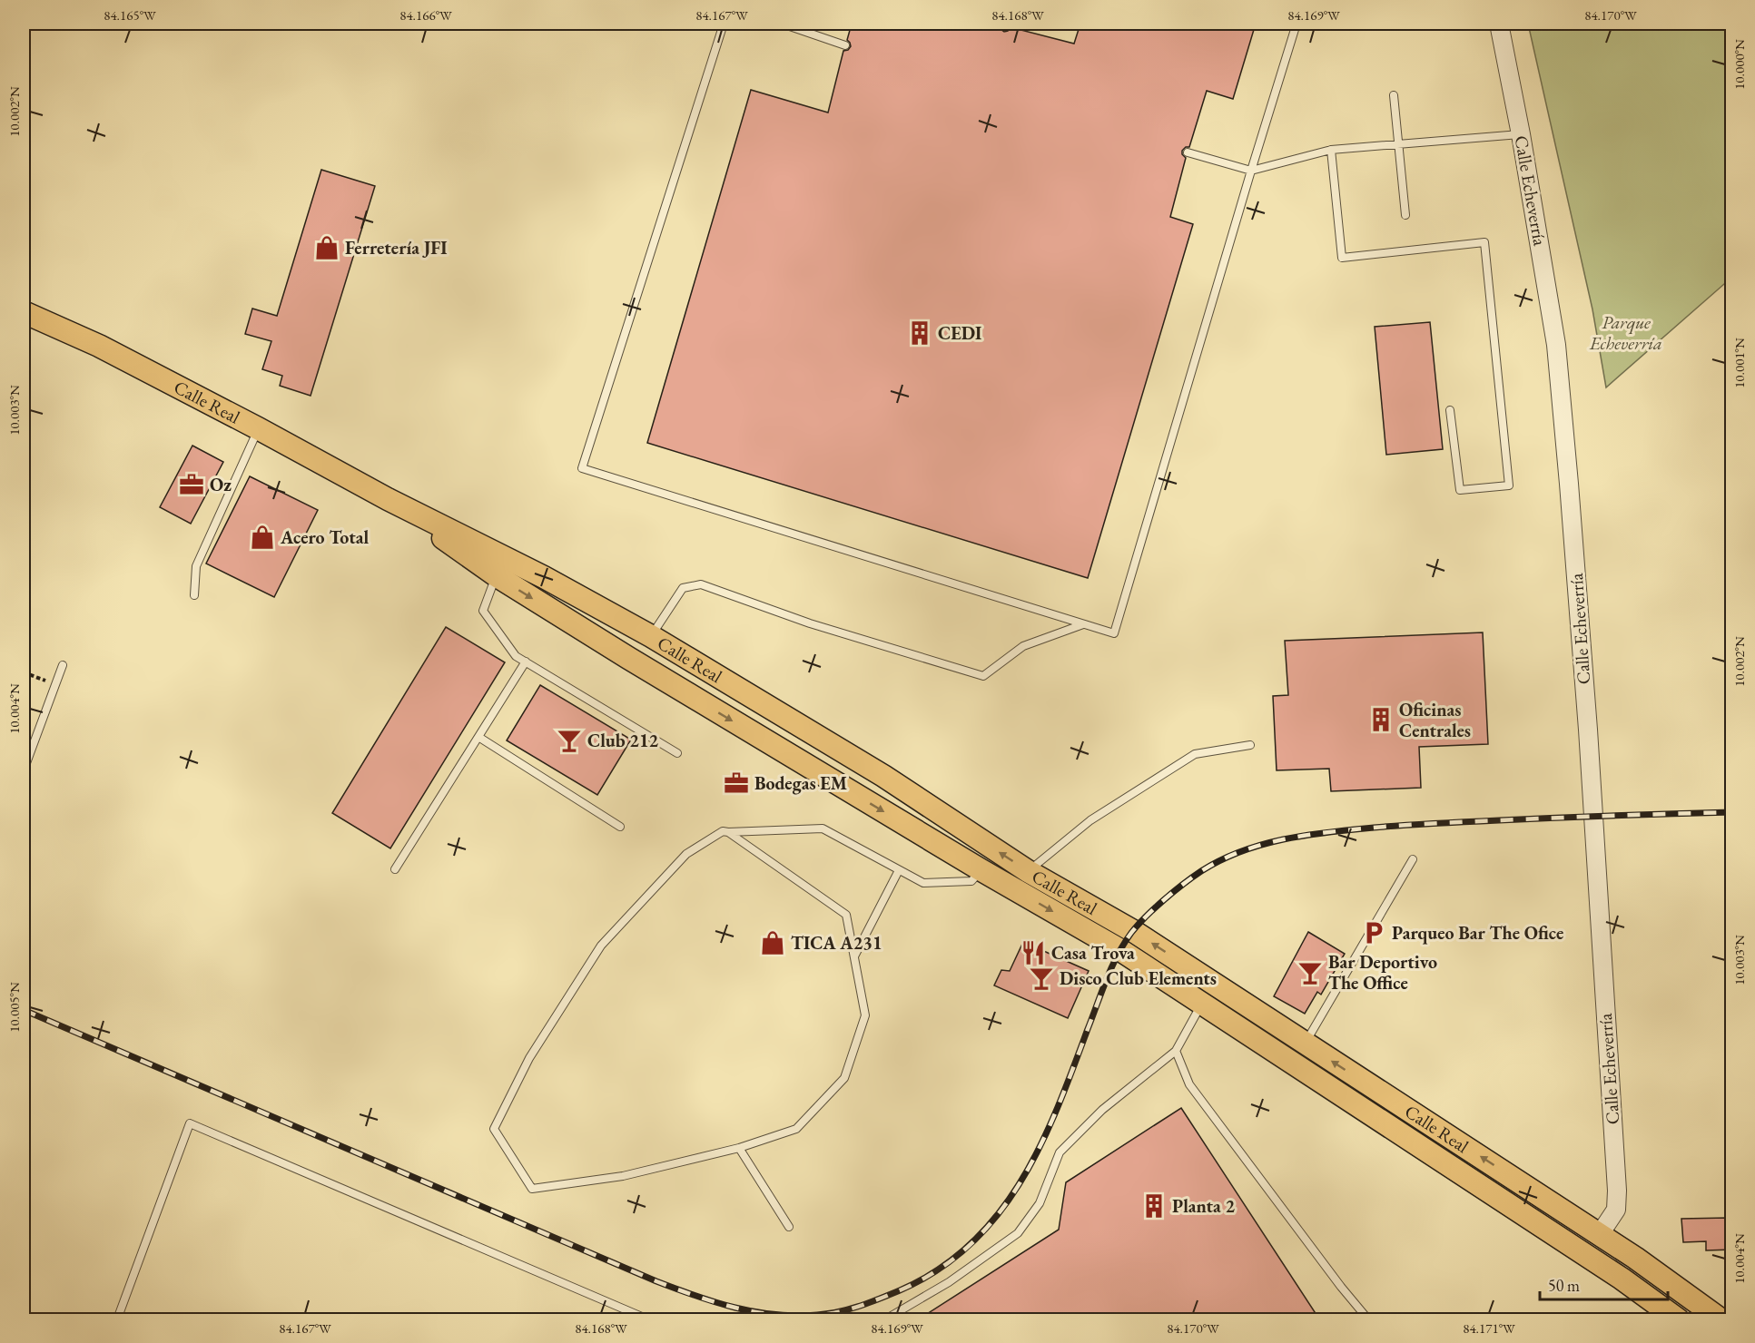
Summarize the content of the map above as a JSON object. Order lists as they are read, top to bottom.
{
  "streets": {
    "main road": ["Calle Real"],
    "street": ["Calle Echeverría"]
  },
  "parks": ["Parque Echeverría"],
  "places": {
    "shop": ["Ferretería JFI", "Acero Total", "TICA A231"],
    "building": ["CEDI", "Oficinas Centrales", "Planta 2"],
    "office": ["Oz", "Bodegas EM"],
    "bar": ["Club 212", "Bar Deportivo The Office", "Disco Club Elements"],
    "parking": ["Parqueo Bar The Ofice"],
    "restaurant": ["Casa Trova"]
  },
  "scale_bar": "50 m",
  "coordinates": [
    "84.165°W",
    "84.166°W",
    "84.167°W",
    "84.168°W",
    "84.169°W",
    "84.170°W",
    "10.000°N",
    "10.002°N",
    "10.001°N",
    "10.003°N",
    "10.004°N",
    "10.005°N",
    "84.171°W"
  ]
}
